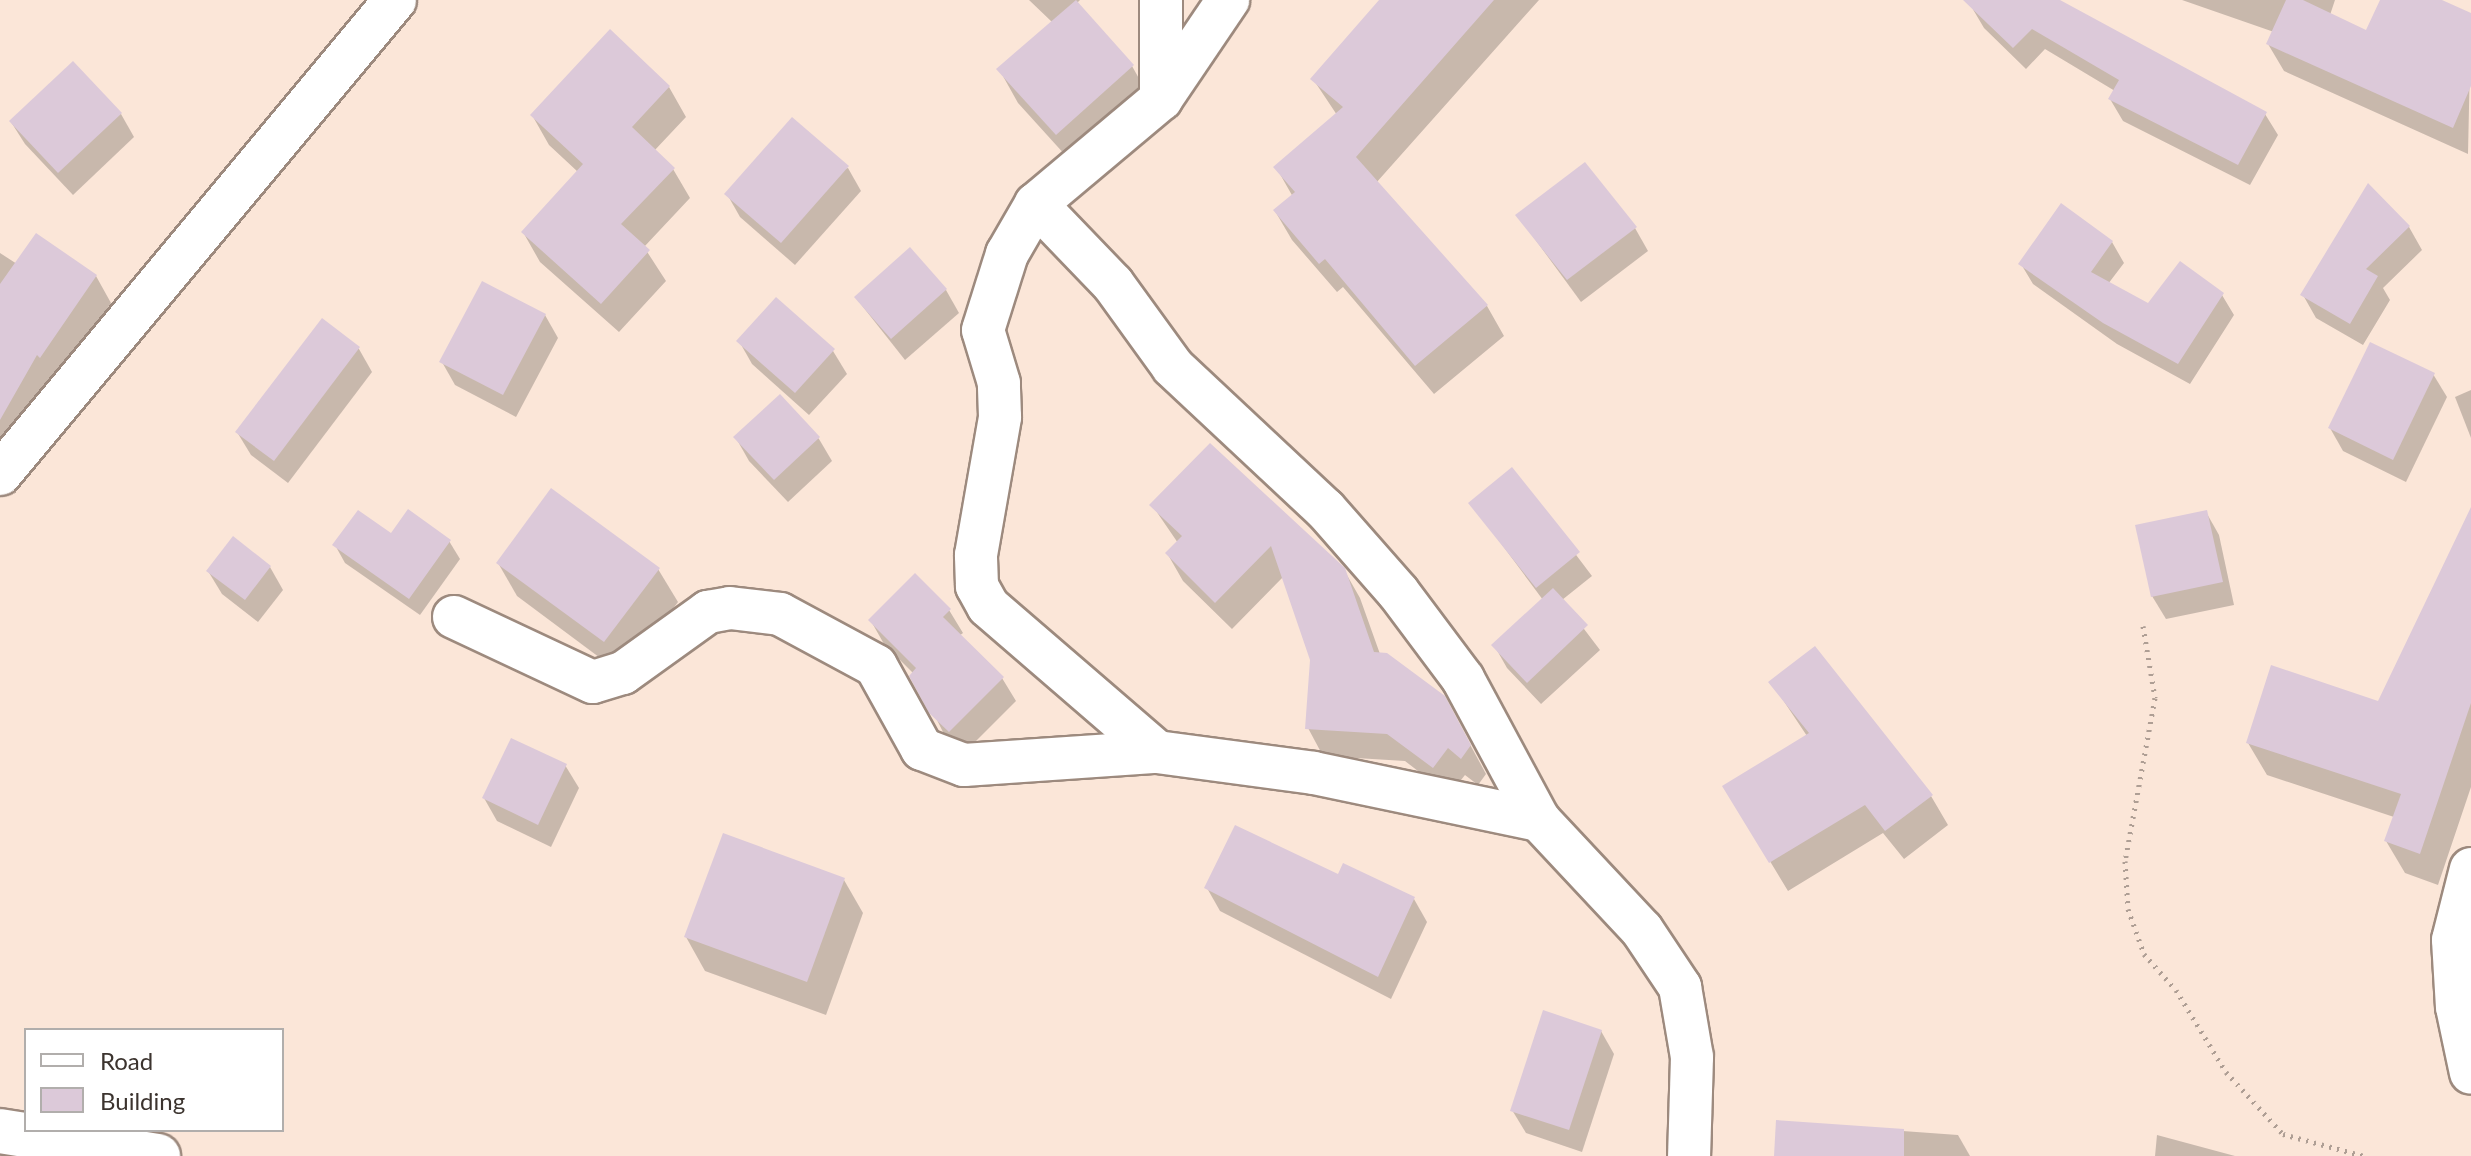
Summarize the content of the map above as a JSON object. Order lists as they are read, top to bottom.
{
  "legend": ["Road", "Building"]
}
